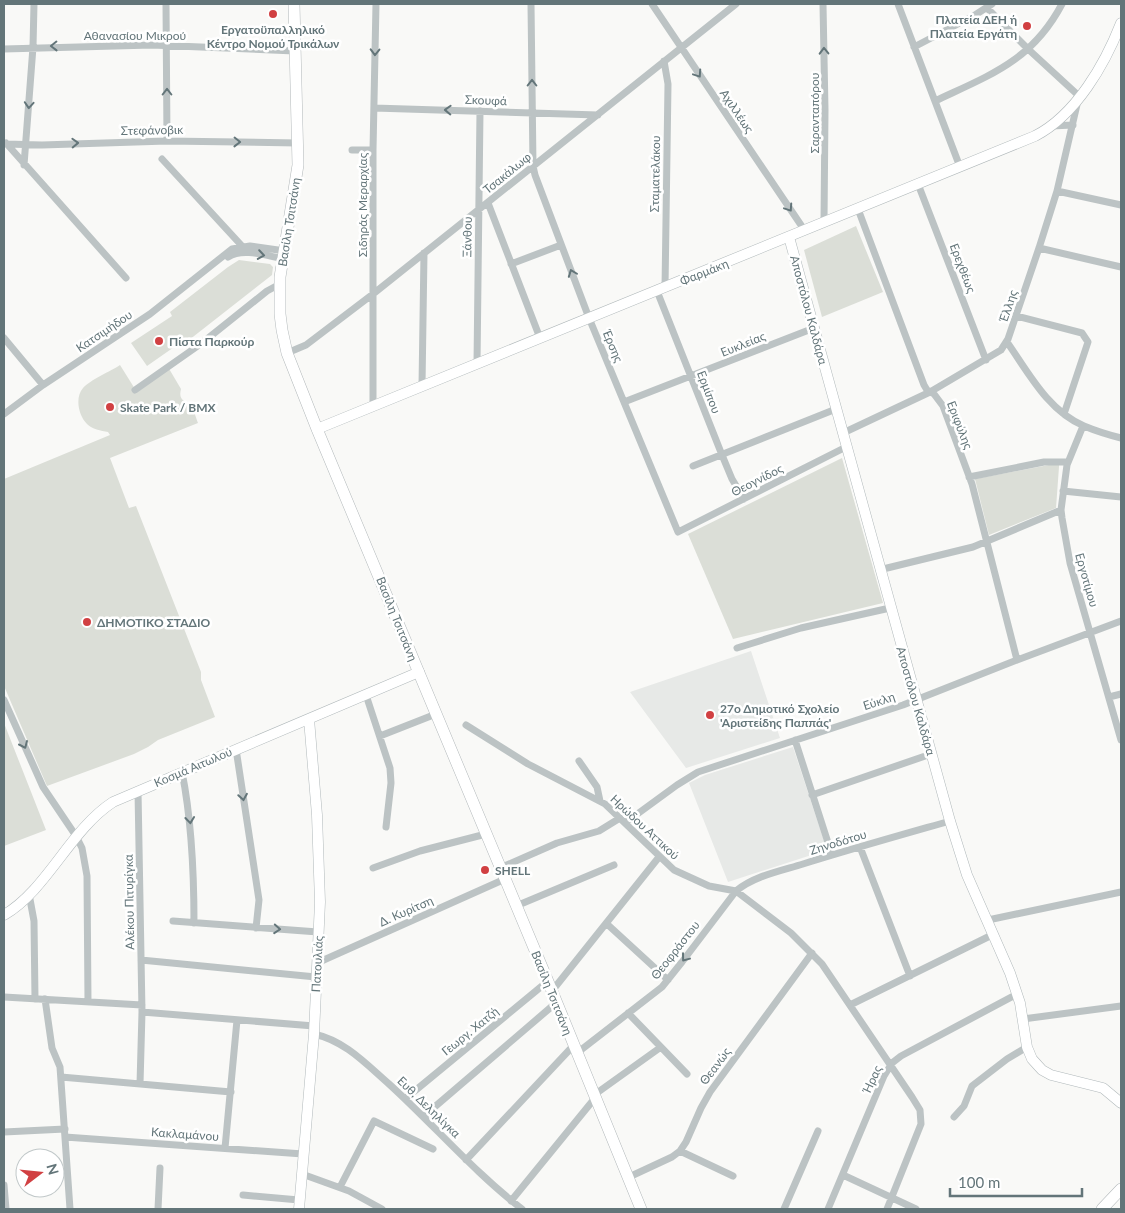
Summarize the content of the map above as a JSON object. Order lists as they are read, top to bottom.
{
  "streets": {
    "main road": ["Βασίλη Τσιτσάνη"],
    "street": [
      "Αθανασίου Μικρού",
      "Σκουφά",
      "Αχιλλέως",
      "Σαρανταπόρου",
      "Στεφάνοβικ",
      "Τσακάλωφ",
      "Σταματελάκου",
      "Σιδηράς Μεραρχίας",
      "Ξάνθου",
      "Ερεχθέως",
      "Φαρμάκη",
      "Έλλης",
      "Αποστόλου Καλδάρα",
      "Κατσιμήδου",
      "Ευκλείας",
      "Έρσης",
      "Ερμίπου",
      "Εριφύλης",
      "Θεογνίδος",
      "Εργοτίμου",
      "Εύκλη",
      "Κοσμά Αιτωλού",
      "Ηρώδου Αττικού",
      "Ζηνοδότου",
      "Αλέκου Πιτυρίγκα",
      "Δ. Κυρίτση",
      "Θεοφράστου",
      "Πατουλιάς",
      "Γεωργ. Χατζή",
      "Θεανώς",
      "Ήρας",
      "Ευθ. Δεληλίγκα",
      "Κακλαμάνου"
    ]
  },
  "crossings": [
    ["Αθανασίου Μικρού", "Βασίλη Τσιτσάνη"],
    ["Σκουφά", "Τσακάλωφ"],
    ["Σκουφά", "Σιδηράς Μεραρχίας"],
    ["Σκουφά", "Ξάνθου"],
    ["Σκουφά", "Έρσης"],
    ["Αχιλλέως", "Τσακάλωφ"],
    ["Αχιλλέως", "Φαρμάκη"],
    ["Σαρανταπόρου", "Φαρμάκη"],
    ["Στεφάνοβικ", "Βασίλη Τσιτσάνη"],
    ["Τσακάλωφ", "Σταματελάκου"],
    ["Τσακάλωφ", "Σιδηράς Μεραρχίας"],
    ["Τσακάλωφ", "Βασίλη Τσιτσάνη"],
    ["Τσακάλωφ", "Ξάνθου"],
    ["Τσακάλωφ", "Έρσης"],
    ["Σταματελάκου", "Φαρμάκη"],
    ["Σταματελάκου", "Ερμίπου"],
    ["Σιδηράς Μεραρχίας", "Φαρμάκη"],
    ["Βασίλη Τσιτσάνη", "Φαρμάκη"],
    ["Βασίλη Τσιτσάνη", "Εύκλη"],
    ["Βασίλη Τσιτσάνη", "Κοσμά Αιτωλού"],
    ["Βασίλη Τσιτσάνη", "Δ. Κυρίτση"],
    ["Βασίλη Τσιτσάνη", "Θεοφράστου"],
    ["Βασίλη Τσιτσάνη", "Γεωργ. Χατζή"],
    ["Ξάνθου", "Φαρμάκη"],
    ["Ερεχθέως", "Φαρμάκη"],
    ["Ερεχθέως", "Έλλης"],
    ["Φαρμάκη", "Έλλης"],
    ["Φαρμάκη", "Αποστόλου Καλδάρα"],
    ["Φαρμάκη", "Έρσης"],
    ["Φαρμάκη", "Ερμίπου"],
    ["Φαρμάκη", "Εριφύλης"],
    ["Έλλης", "Αποστόλου Καλδάρα"],
    ["Έλλης", "Εριφύλης"],
    ["Αποστόλου Καλδάρα", "Ευκλείας"],
    ["Αποστόλου Καλδάρα", "Θεογνίδος"],
    ["Αποστόλου Καλδάρα", "Εύκλη"],
    ["Αποστόλου Καλδάρα", "Ζηνοδότου"],
    ["Αποστόλου Καλδάρα", "Ήρας"],
    ["Ευκλείας", "Έρσης"],
    ["Ευκλείας", "Ερμίπου"],
    ["Έρσης", "Θεογνίδος"],
    ["Ερμίπου", "Θεογνίδος"],
    ["Εριφύλης", "Εύκλη"],
    ["Εργοτίμου", "Εύκλη"],
    ["Εύκλη", "Ηρώδου Αττικού"],
    ["Εύκλη", "Δ. Κυρίτση"],
    ["Κοσμά Αιτωλού", "Αλέκου Πιτυρίγκα"],
    ["Κοσμά Αιτωλού", "Πατουλιάς"],
    ["Ηρώδου Αττικού", "Ζηνοδότου"],
    ["Ηρώδου Αττικού", "Θεοφράστου"],
    ["Ηρώδου Αττικού", "Θεανώς"],
    ["Ηρώδου Αττικού", "Ήρας"],
    ["Ζηνοδότου", "Θεοφράστου"],
    ["Αλέκου Πιτυρίγκα", "Ευθ. Δεληλίγκα"],
    ["Δ. Κυρίτση", "Πατουλιάς"],
    ["Θεοφράστου", "Ευθ. Δεληλίγκα"],
    ["Πατουλιάς", "Ευθ. Δεληλίγκα"],
    ["Πατουλιάς", "Κακλαμάνου"],
    ["Γεωργ. Χατζή", "Ευθ. Δεληλίγκα"]
  ],
  "one_way": [
    "Αθανασίου Μικρού",
    "Σκουφά",
    "Αχιλλέως",
    "Σαρανταπόρου",
    "Στεφάνοβικ"
  ],
  "places": [
    "Εργατοϋπαλληλικό Κέντρο Νομού Τρικάλων",
    "Πλατεία ΔΕΗ ή Πλατεία Εργάτη",
    "Πίστα Παρκούρ",
    "Skate Park / BMX",
    "ΔΗΜΟΤΙΚΟ ΣΤΑΔΙΟ",
    "27ο Δημοτικό Σχολείο 'Αριστείδης Παππάς'",
    "SHELL"
  ],
  "scale_bar": "100 m",
  "north": "right"
}
